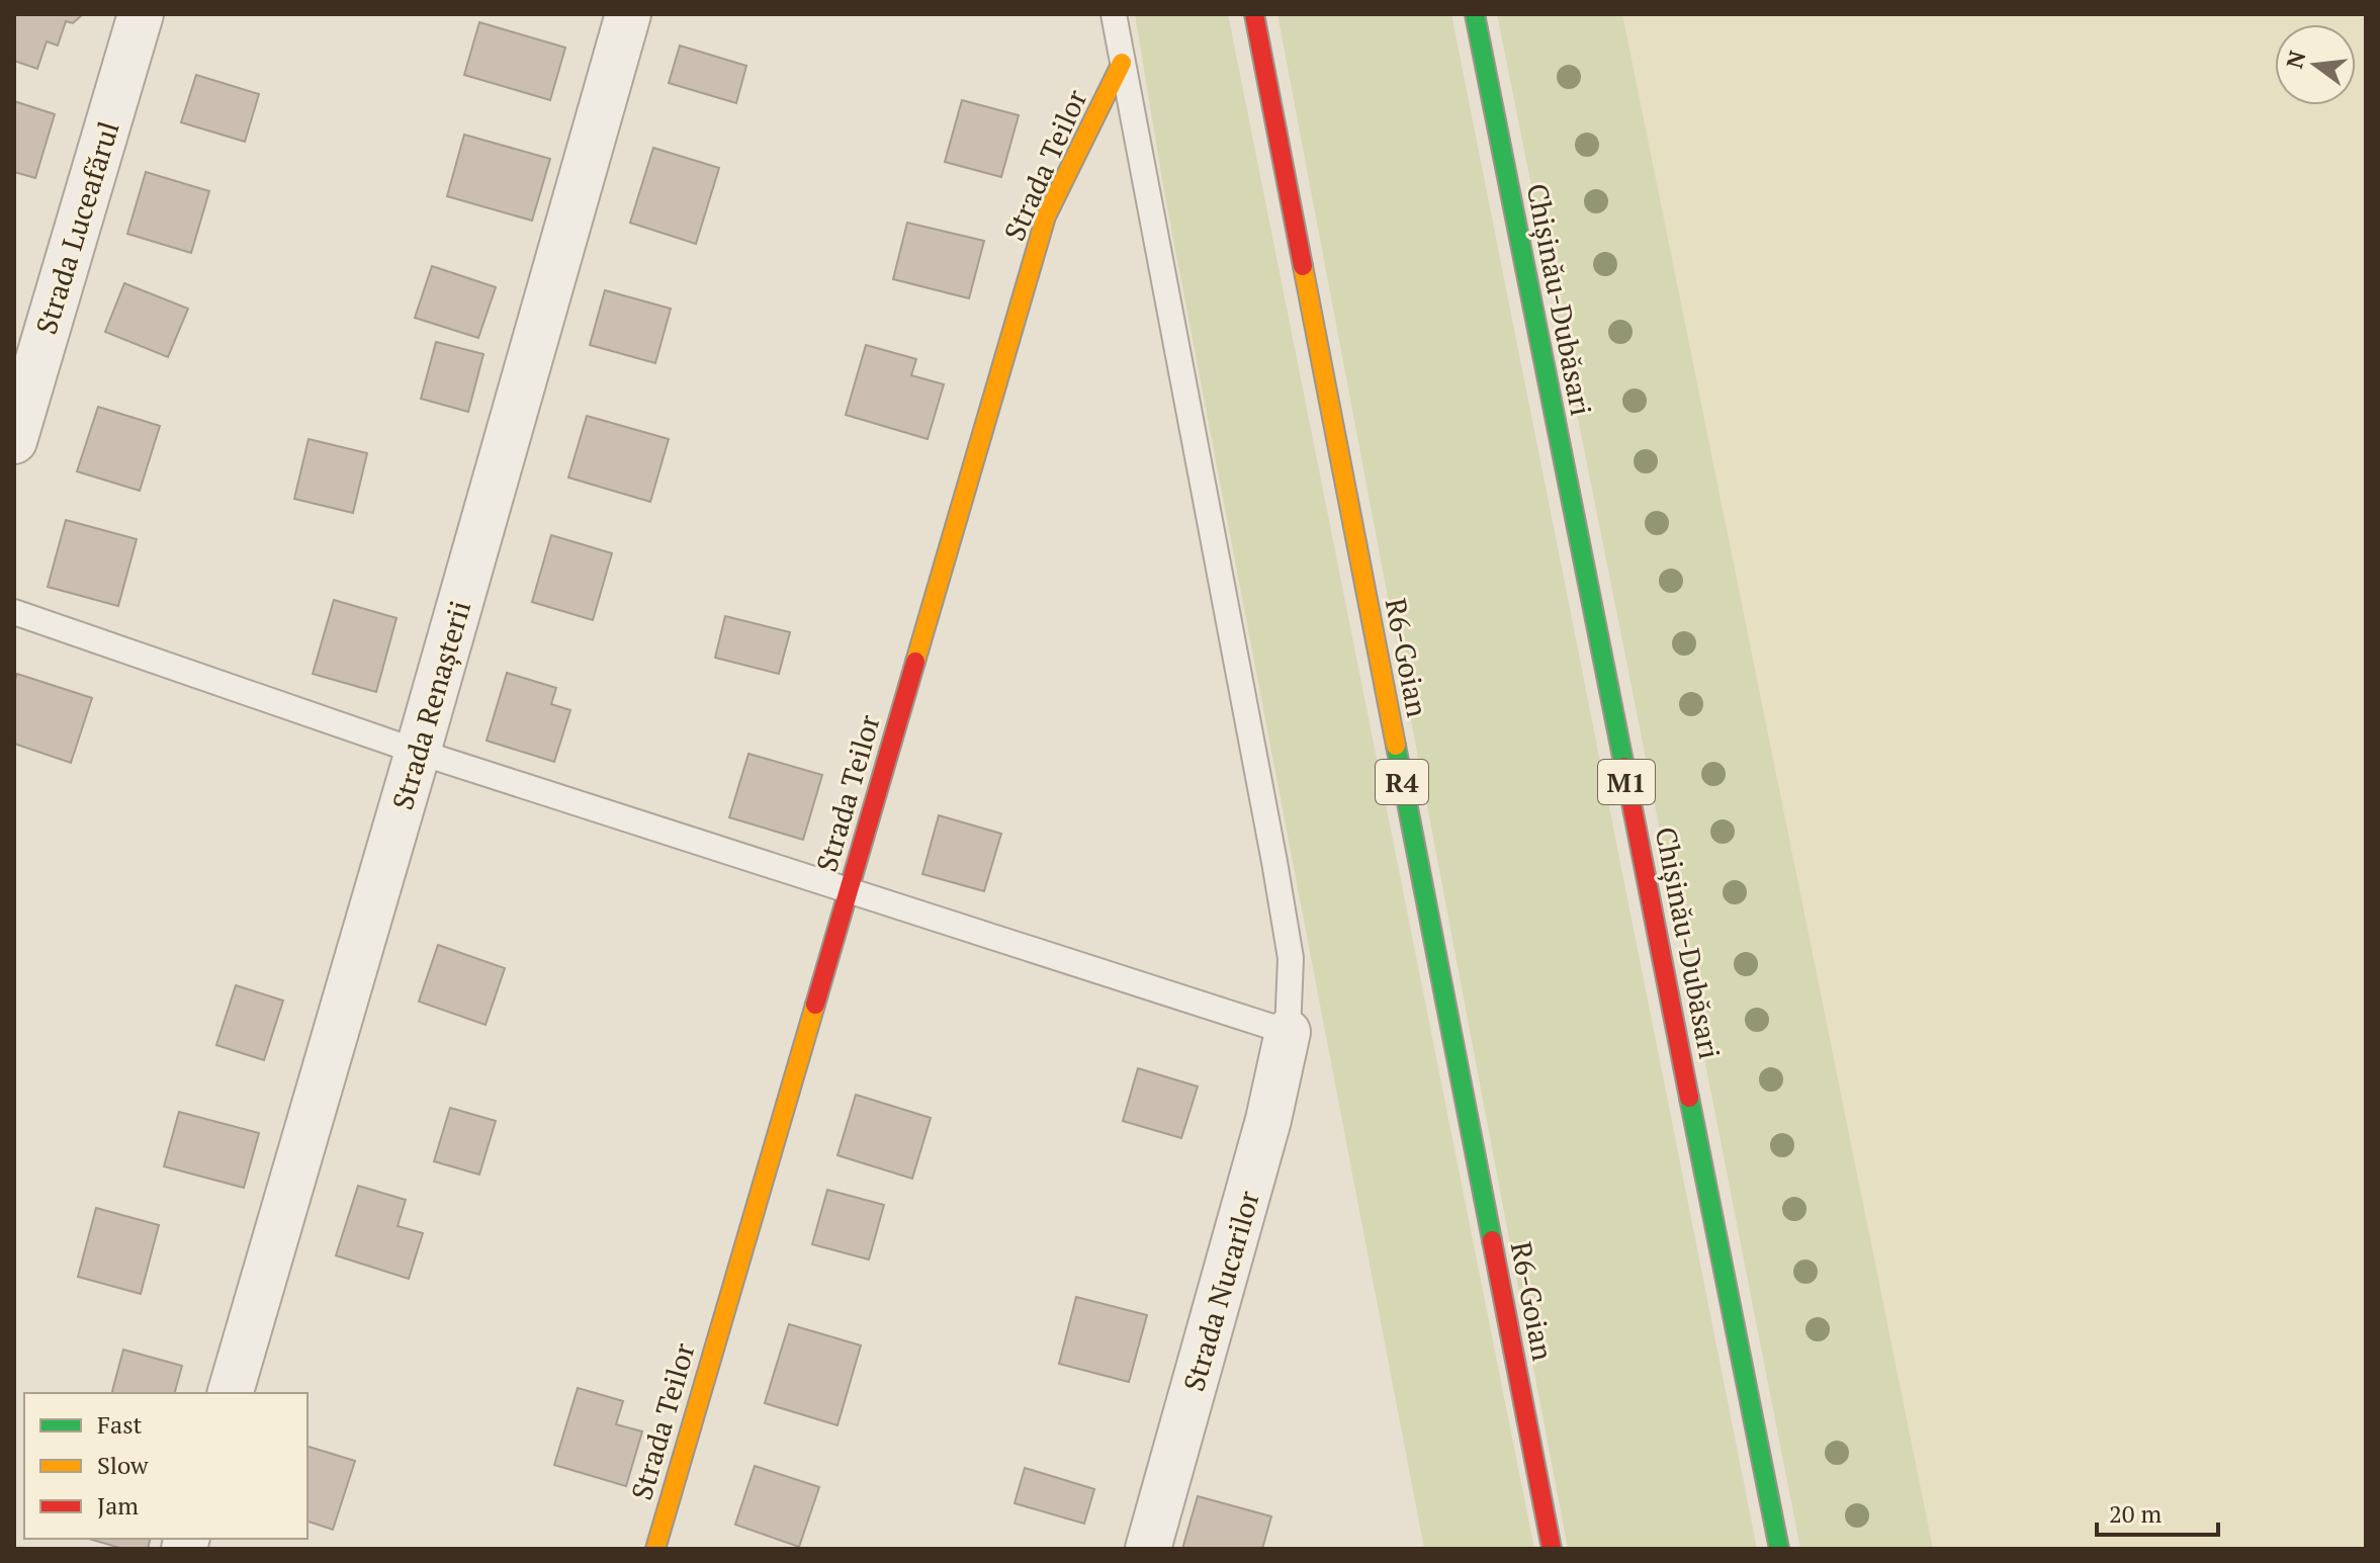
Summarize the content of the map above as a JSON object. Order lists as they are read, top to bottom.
{
  "streets": {
    "main road": [
      "Strada Teilor",
      "Chișinău-Dubăsari",
      "R6-Goian",
      "R4",
      "M1"
    ],
    "street": ["Strada Luceafărul", "Strada Renașterii", "Strada Nucarilor"]
  },
  "legend": ["Fast", "Slow", "Jam"],
  "scale_bar": "20 m",
  "north": "left"
}
